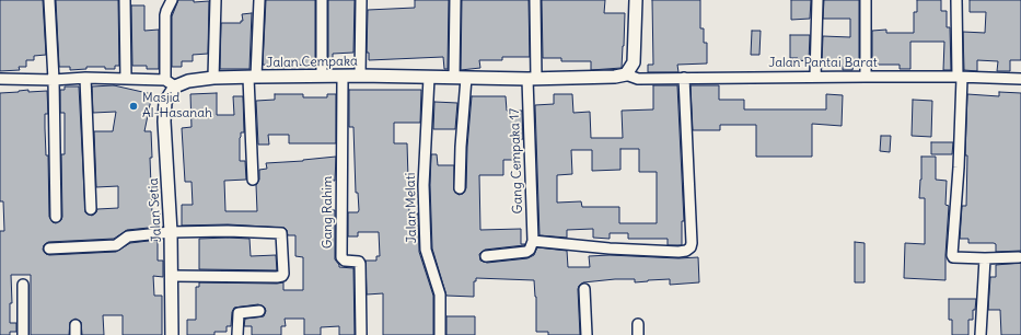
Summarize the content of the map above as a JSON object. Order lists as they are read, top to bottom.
{
  "streets": {
    "street": [
      "Jalan Cempaka",
      "Jalan Pantai Barat",
      "Gang Cempaka 17",
      "Jalan Melati",
      "Jalan Setia",
      "Gang Rahim"
    ]
  },
  "crossings": [
    ["Jalan Cempaka", "Jalan Pantai Barat"],
    ["Jalan Cempaka", "Gang Cempaka 17"],
    ["Jalan Cempaka", "Jalan Melati"],
    ["Jalan Cempaka", "Jalan Setia"],
    ["Jalan Cempaka", "Gang Rahim"]
  ],
  "places": ["Masjid Al-Hasanah"]
}
